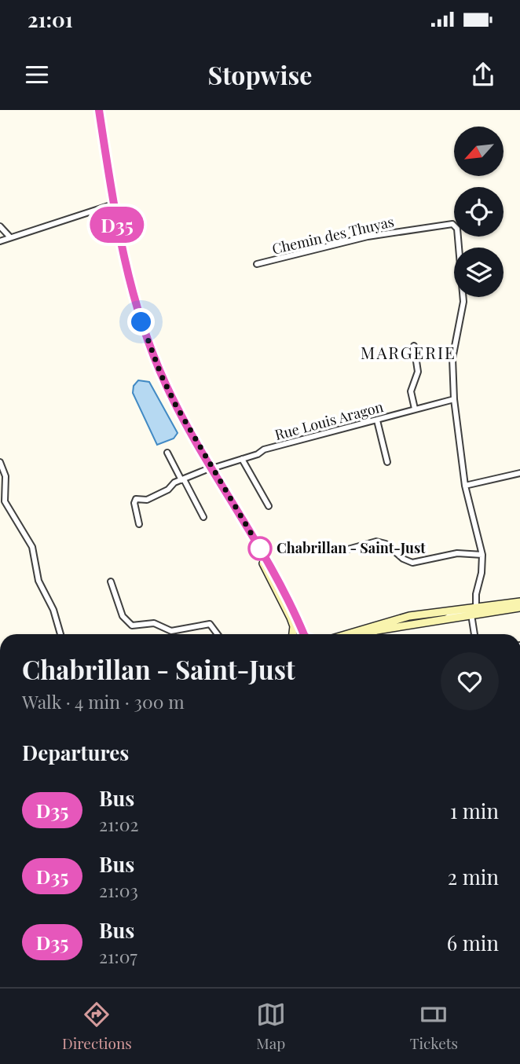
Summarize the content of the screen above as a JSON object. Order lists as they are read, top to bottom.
{
  "streets": {
    "street": ["Chemin des Thuyas", "Rue Louis Aragon"]
  },
  "crossings": [
    ["Chemin des Thuyas", "Rue Louis Aragon"]
  ],
  "districts": ["MARGERIE"],
  "places": ["Chabrillan - Saint-Just"],
  "lines": ["bus line D35"],
  "north": "bottom left",
  "page": {
    "status": "21:01",
    "header": "Stopwise",
    "on_map": "D35",
    "heading": [
      ["Chabrillan - Saint-Just", "Walk · 4 min · 300 m"],
      "Departures"
    ],
    "list": [
      {
        "mark": "D35",
        "name": "Bus",
        "note": "21:02",
        "value": "1 min"
      },
      {
        "mark": "D35",
        "name": "Bus",
        "note": "21:03",
        "value": "2 min"
      },
      {
        "mark": "D35",
        "name": "Bus",
        "note": "21:07",
        "value": "6 min"
      }
    ],
    "tabs": ["Directions", "Map", "Tickets"]
  }
}
